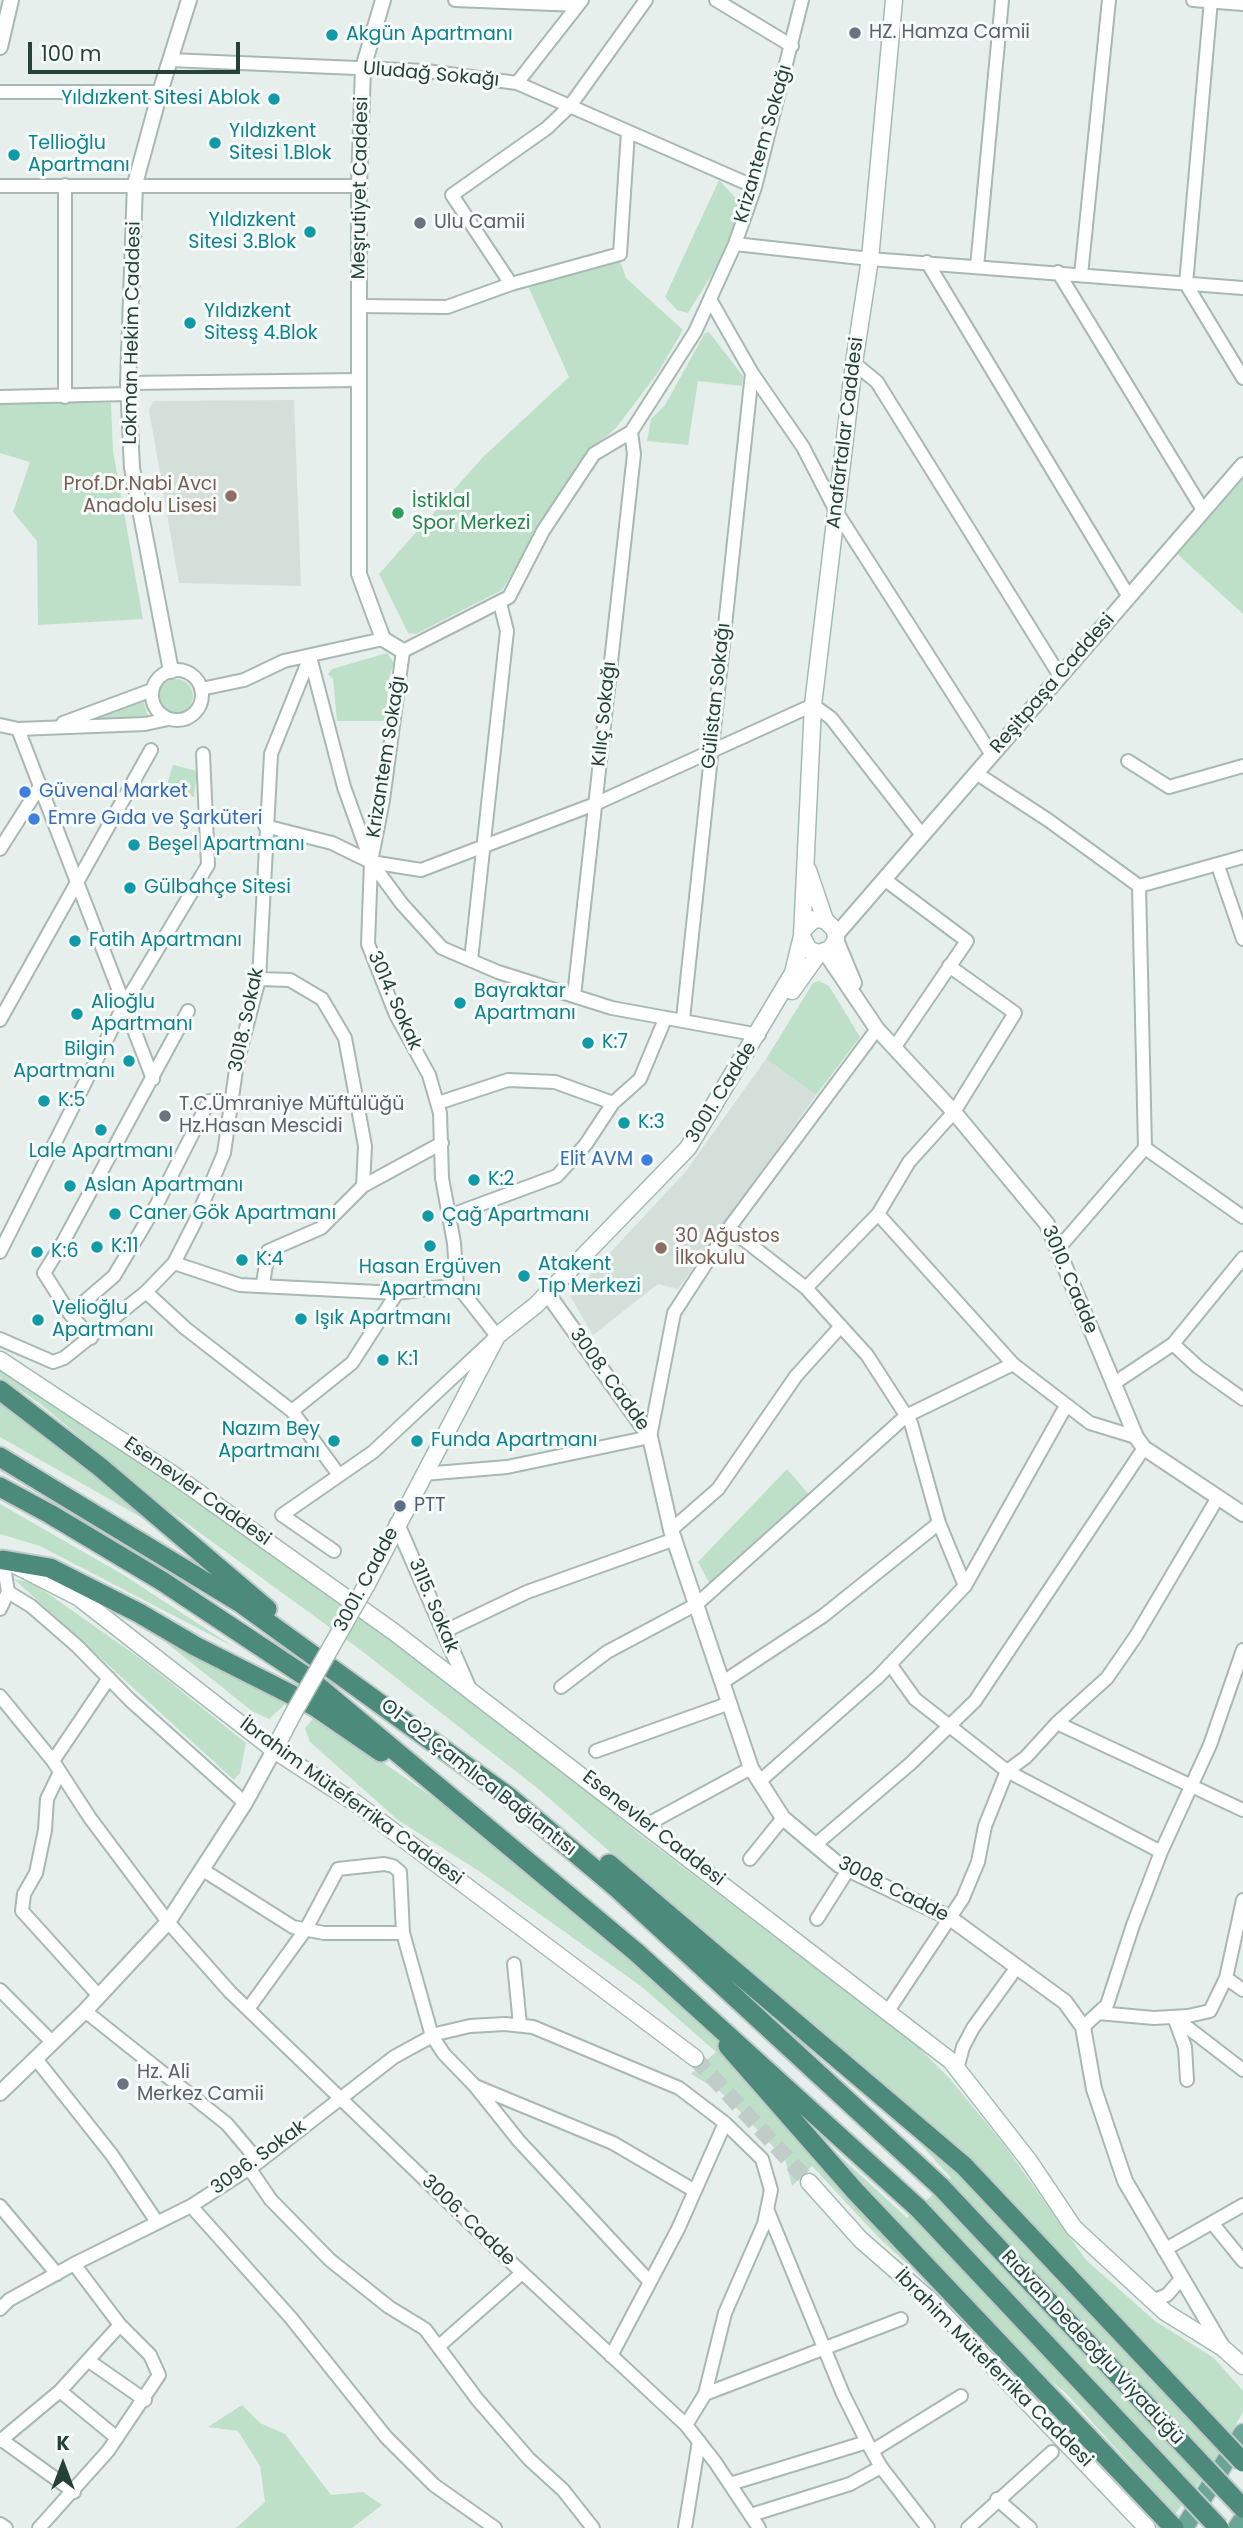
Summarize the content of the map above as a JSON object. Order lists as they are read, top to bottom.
{
  "streets": {
    "highway": ["O1-O2 Çamlıca Bağlantısı", "Rıdvan Dedeoğlu Viyadüğü"],
    "main road": [
      "Anafartalar Caddesi",
      "3001. Cadde",
      "3010. Cadde",
      "Esenevler Caddesi",
      "İbrahim Müteferrika Caddesi"
    ],
    "street": [
      "Uludağ Sokağı",
      "Krizantem Sokağı",
      "Meşrutiyet Caddesi",
      "Lokman Hekim Caddesi",
      "Reşitpaşa Caddesi",
      "Gülistan Sokağı",
      "Kılıç Sokağı",
      "3014. Sokak",
      "3018. Sokak",
      "3008. Cadde",
      "3115. Sokak",
      "3096. Sokak",
      "3006. Cadde"
    ]
  },
  "crossings": [
    ["Uludağ Sokağı", "Krizantem Sokağı"],
    ["Uludağ Sokağı", "Meşrutiyet Caddesi"],
    ["Uludağ Sokağı", "Lokman Hekim Caddesi"],
    ["Krizantem Sokağı", "Kılıç Sokağı"],
    ["Krizantem Sokağı", "3014. Sokak"],
    ["Anafartalar Caddesi", "Reşitpaşa Caddesi"],
    ["Anafartalar Caddesi", "3010. Cadde"],
    ["Reşitpaşa Caddesi", "3010. Cadde"],
    ["3014. Sokak", "3018. Sokak"],
    ["3001. Cadde", "3008. Cadde"],
    ["3001. Cadde", "3115. Sokak"],
    ["3001. Cadde", "İbrahim Müteferrika Caddesi"],
    ["3001. Cadde", "3006. Cadde"],
    ["3008. Cadde", "Esenevler Caddesi"],
    ["Esenevler Caddesi", "3115. Sokak"],
    ["O1-O2 Çamlıca Bağlantısı", "Rıdvan Dedeoğlu Viyadüğü"],
    ["3096. Sokak", "3006. Cadde"]
  ],
  "places": [
    "HZ. Hamza Camii",
    "Akgün Apartmanı",
    "Yıldızkent Sitesi Ablok",
    "Yıldızkent Sitesi 1.Blok",
    "Tellioğlu Apartmanı",
    "Ulu Camii",
    "Yıldızkent Sitesi 3.Blok",
    "Yıldızkent Sitesş 4.Blok",
    "Prof.Dr.Nabi Avcı Anadolu Lisesi",
    "İstiklal Spor Merkezi",
    "Güvenal Market",
    "Emre Gıda ve Şarküteri",
    "Beşel Apartmanı",
    "Gülbahçe Sitesi",
    "Fatih Apartmanı",
    "Bayraktar Apartmanı",
    "Alioğlu Apartmanı",
    "K:7",
    "Bilgin Apartmanı",
    "K:5",
    "T.C.Ümraniye Müftülüğü Hz.Hasan Mescidi",
    "K:3",
    "Lale Apartmanı",
    "Elit AVM",
    "K:2",
    "Aslan Apartmanı",
    "Caner Gök Apartmanı",
    "Çağ Apartmanı",
    "Hasan Ergüven Apartmanı",
    "K:11",
    "30 Ağustos İlkokulu",
    "K:6",
    "K:4",
    "Atakent Tıp Merkezi",
    "Işık Apartmanı",
    "Velioğlu Apartmanı",
    "K:1",
    "Nazım Bey Apartmanı",
    "Funda Apartmanı",
    "PTT",
    "Hz. Ali Merkez Camii"
  ],
  "scale_bar": "100 m",
  "north": "top"
}
